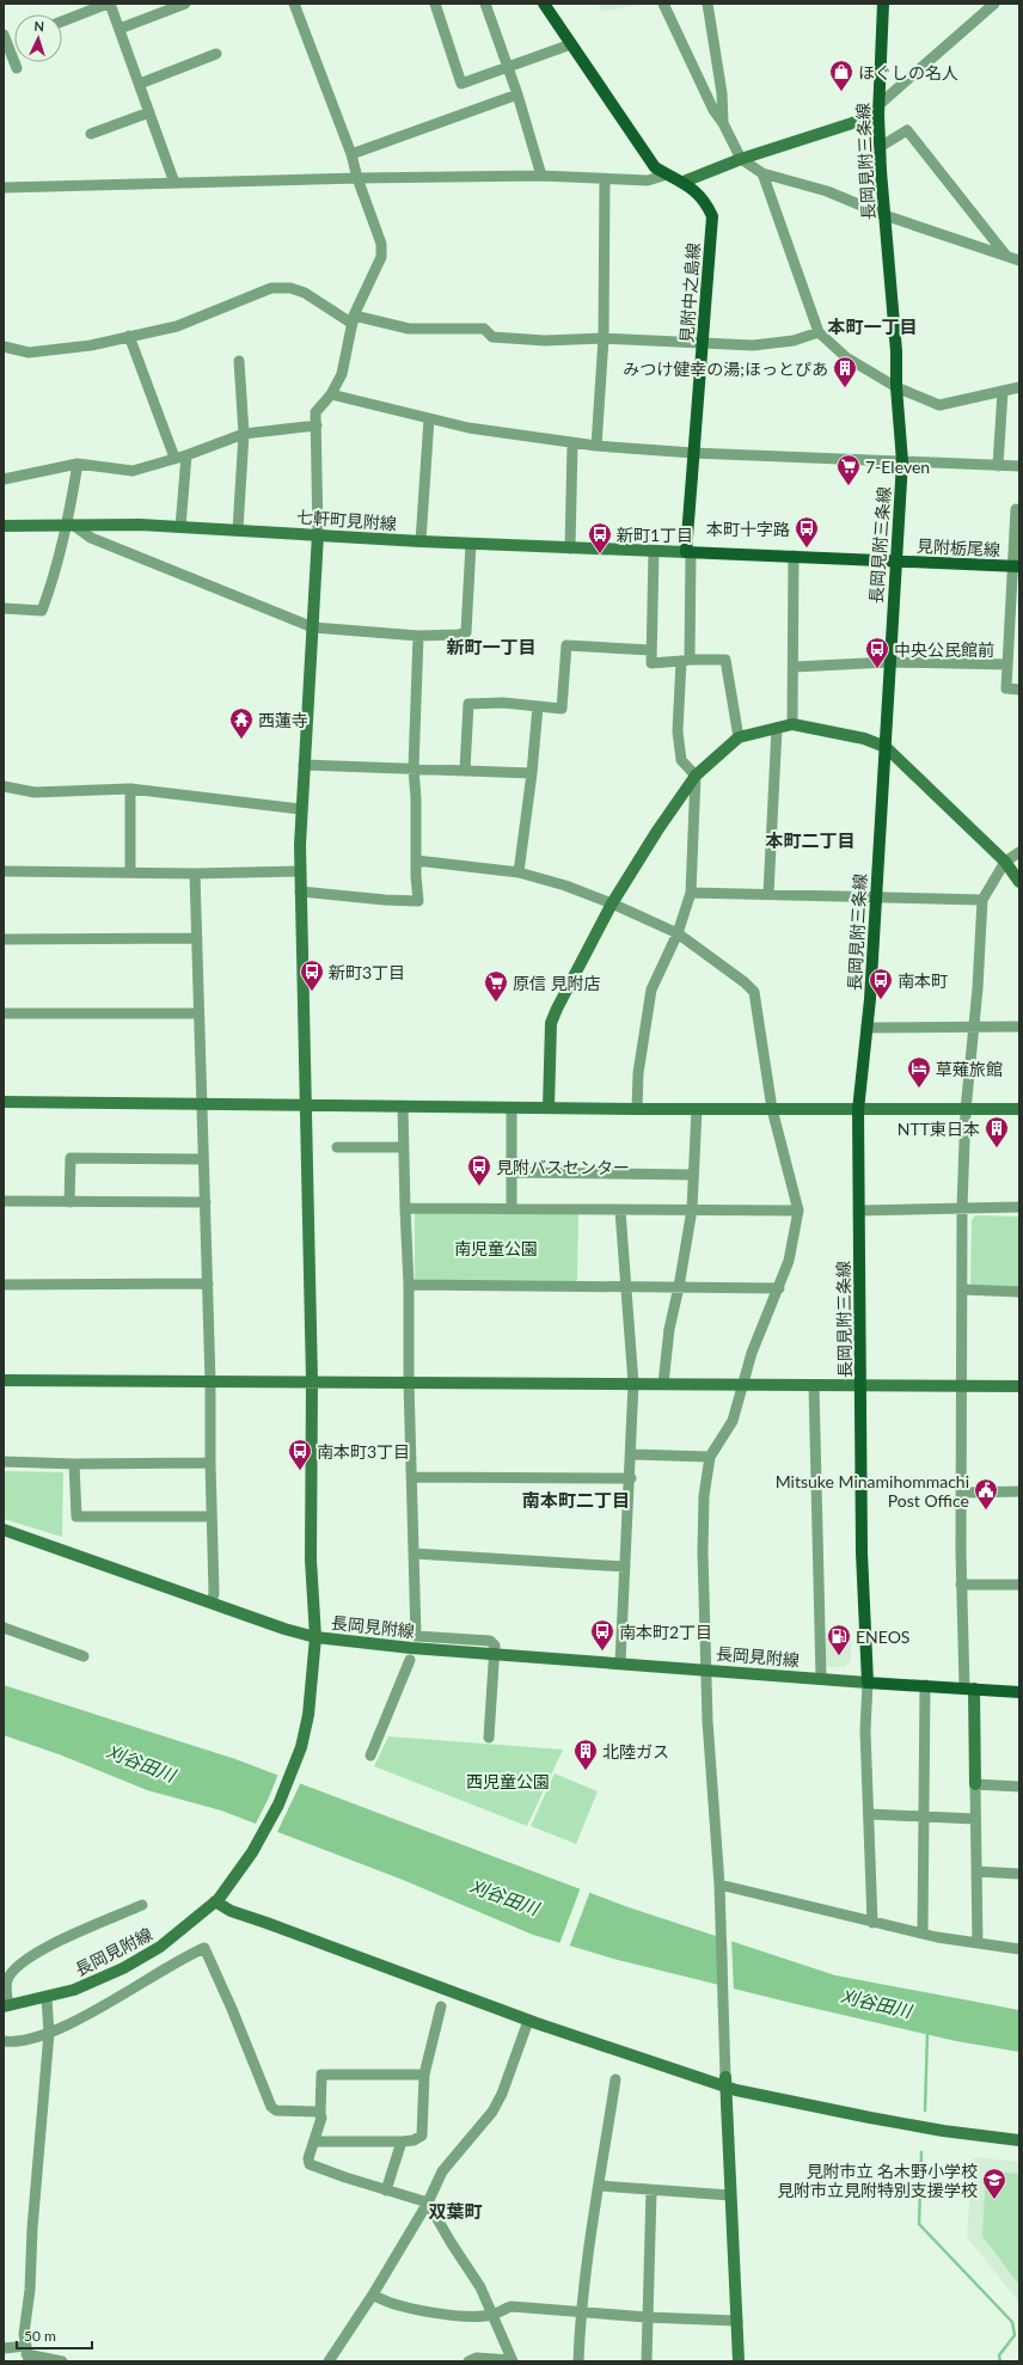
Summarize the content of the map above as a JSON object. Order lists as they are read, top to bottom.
{
  "streets": {
    "main road": ["長岡見附三条線", "見附中之島線", "見附栃尾線"],
    "street": ["七軒町見附線", "長岡見附線"]
  },
  "crossings": [
    ["長岡見附三条線", "見附栃尾線"],
    ["長岡見附三条線", "長岡見附線"],
    ["見附中之島線", "七軒町見附線"]
  ],
  "districts": [
    "本町一丁目",
    "新町一丁目",
    "本町二丁目",
    "南本町二丁目",
    "双葉町"
  ],
  "water": ["刈谷田川"],
  "parks": ["南児童公園", "西児童公園"],
  "places": {
    "shop": ["ほぐしの名人"],
    "building": ["みつけ健幸の湯;ほっとぴあ", "NTT東日本", "北陸ガス"],
    "supermarket": ["7-Eleven", "原信 見附店"],
    "bus stop": [
      "本町十字路",
      "新町1丁目",
      "中央公民館前",
      "新町3丁目",
      "南本町",
      "見附バスセンター",
      "南本町3丁目",
      "南本町2丁目"
    ],
    "temple": ["西蓮寺"],
    "hotel": ["草薙旅館"],
    "public building": ["Mitsuke Minamihommachi Post Office"],
    "fuel station": ["ENEOS"],
    "school or university": ["見附市立 名木野小学校 見附市立見附特別支援学校"]
  },
  "scale_bar": "50 m",
  "north": "top"
}
